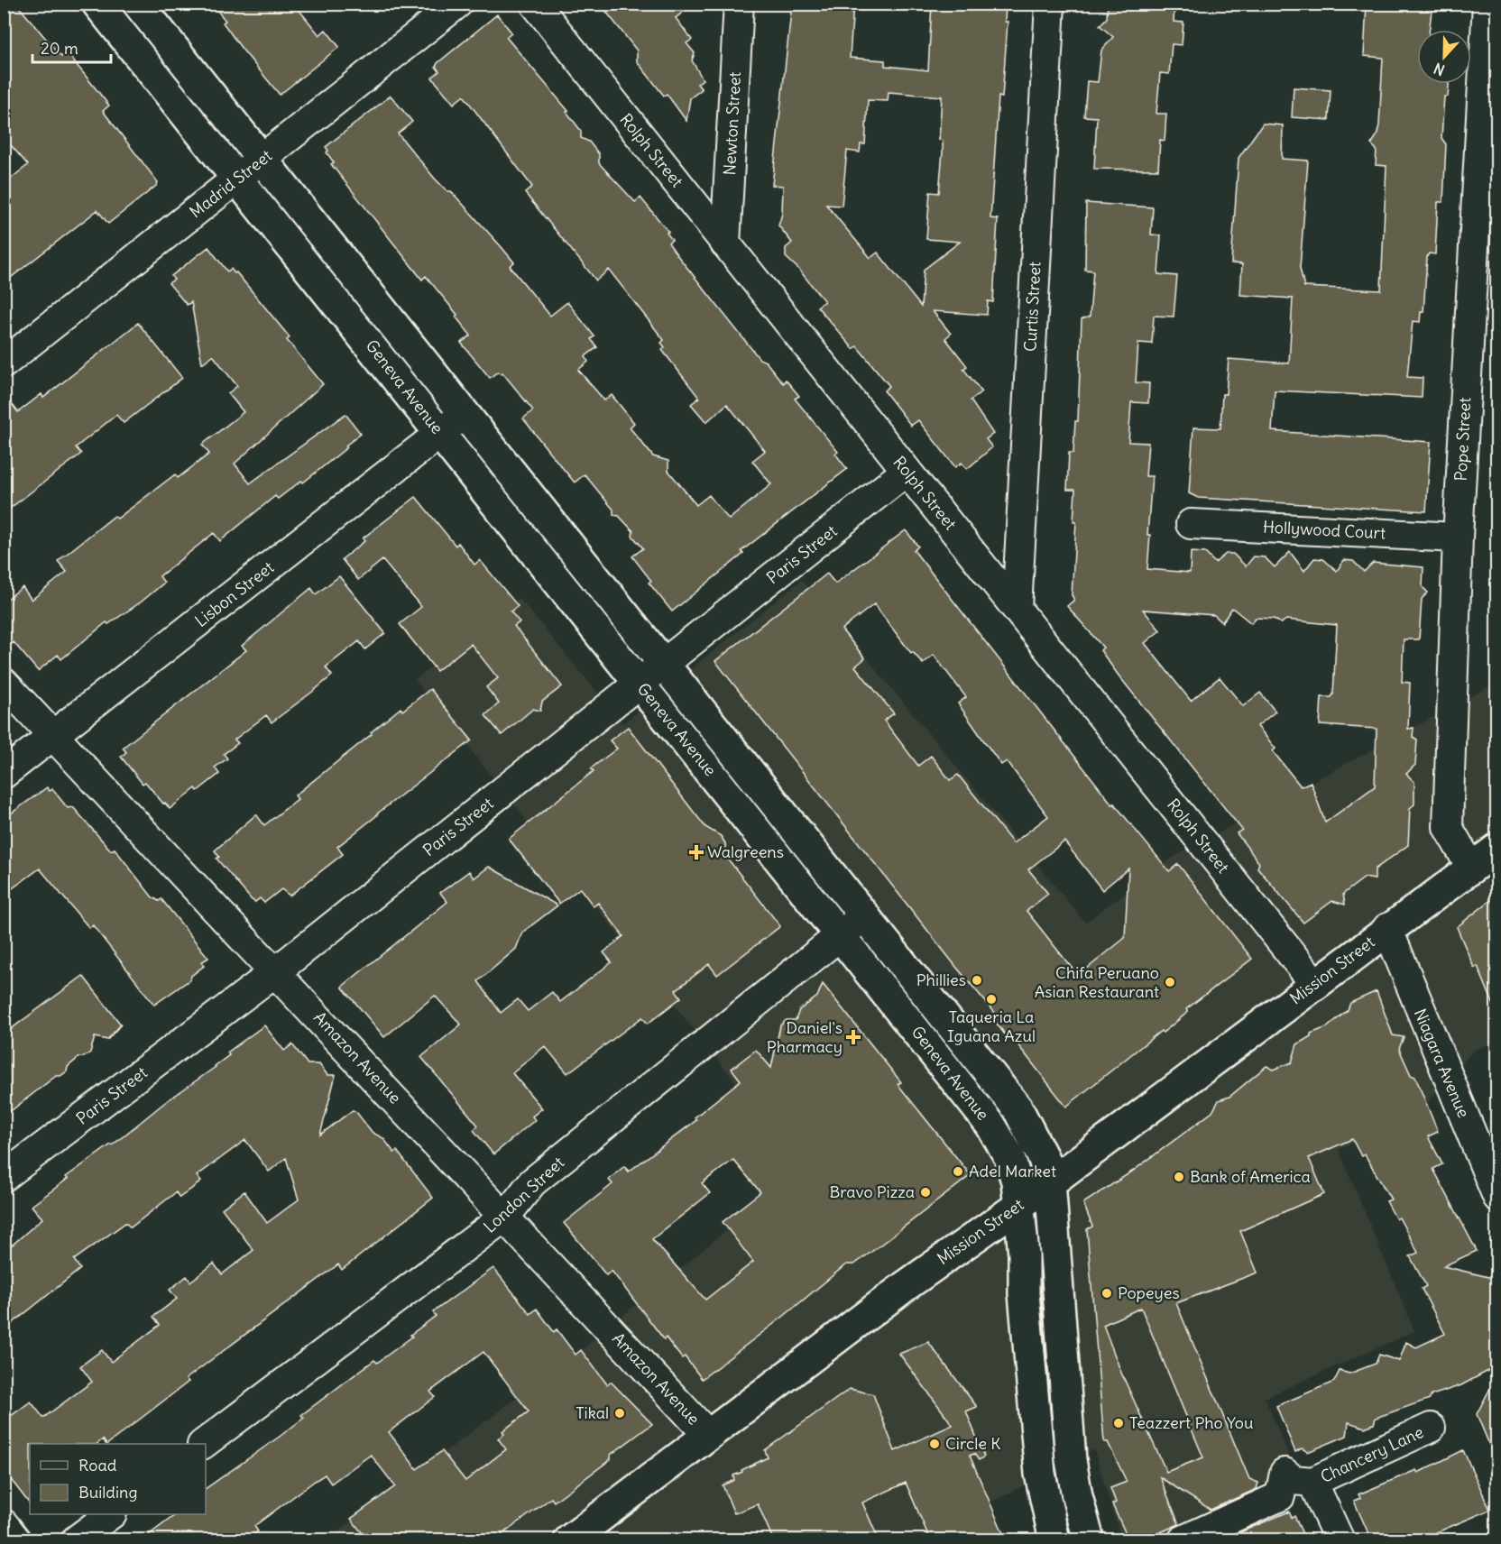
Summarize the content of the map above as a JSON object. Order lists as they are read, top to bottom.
{
  "streets": {
    "main road": ["Geneva Avenue", "Mission Street"],
    "street": [
      "Newton Street",
      "Rolph Street",
      "Madrid Street",
      "Curtis Street",
      "Pope Street",
      "Hollywood Court",
      "Paris Street",
      "Lisbon Street",
      "Amazon Avenue",
      "Niagara Avenue",
      "London Street",
      "Chancery Lane"
    ]
  },
  "crossings": [
    ["Newton Street", "Rolph Street"],
    ["Rolph Street", "Curtis Street"],
    ["Rolph Street", "Paris Street"],
    ["Rolph Street", "Mission Street"],
    ["Madrid Street", "Geneva Avenue"],
    ["Geneva Avenue", "Paris Street"],
    ["Geneva Avenue", "Lisbon Street"],
    ["Geneva Avenue", "Mission Street"],
    ["Geneva Avenue", "London Street"],
    ["Pope Street", "Hollywood Court"],
    ["Pope Street", "Mission Street"],
    ["Paris Street", "Amazon Avenue"],
    ["Lisbon Street", "Amazon Avenue"],
    ["Mission Street", "Amazon Avenue"],
    ["Mission Street", "Niagara Avenue"],
    ["Amazon Avenue", "London Street"]
  ],
  "places": {
    "health": ["Walgreens", "Daniel's Pharmacy"],
    "other": [
      "Phillies",
      "Chifa Peruano Asian Restaurant",
      "Taqueria La Iguana Azul",
      "Adel Market",
      "Bank of America",
      "Bravo Pizza",
      "Popeyes",
      "Tikal",
      "Teazzert Pho You",
      "Circle K"
    ]
  },
  "legend": ["Road", "Building"],
  "scale_bar": "20 m",
  "north": "bottom"
}
